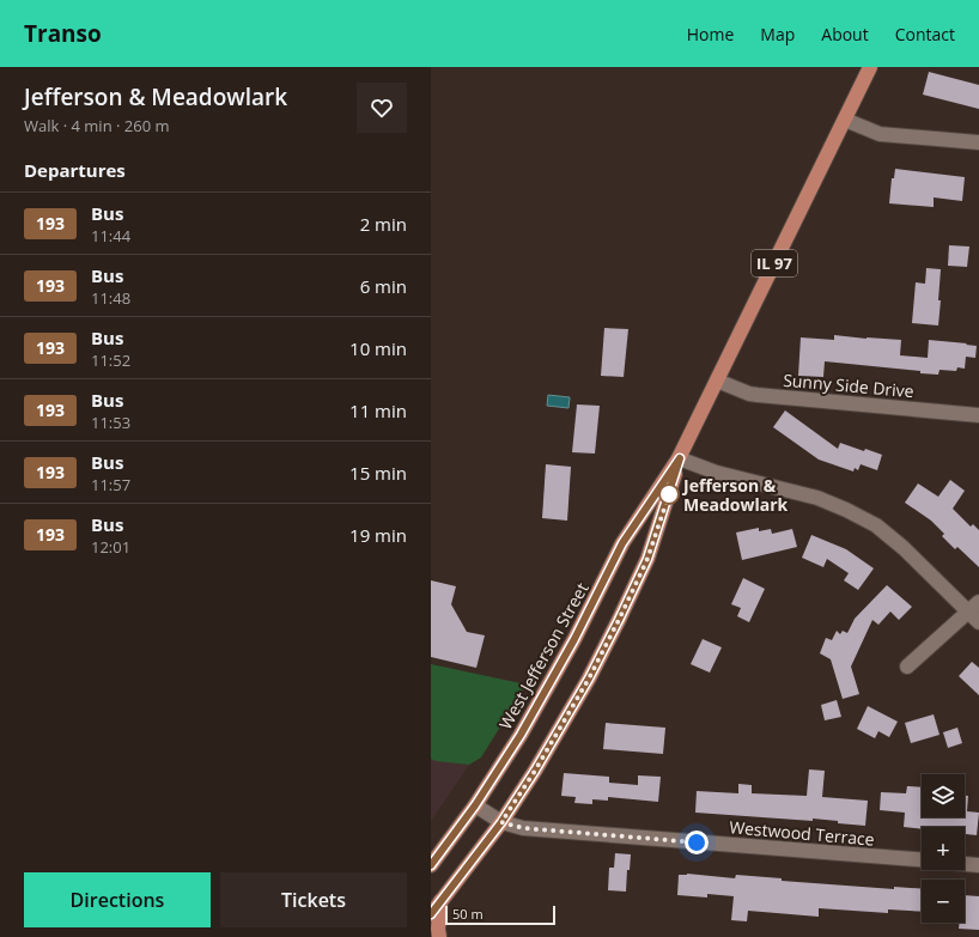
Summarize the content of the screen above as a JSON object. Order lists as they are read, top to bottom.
{
  "streets": {
    "main road": ["IL 97", "West Jefferson Street"],
    "street": ["Sunny Side Drive", "Westwood Terrace"]
  },
  "crossings": [
    ["Sunny Side Drive", "West Jefferson Street"],
    ["West Jefferson Street", "Westwood Terrace"]
  ],
  "places": ["Jefferson & Meadowlark"],
  "lines": ["bus line 193"],
  "scale_bar": "50 m",
  "page": {
    "header": "Transo",
    "nav": [
      "Home",
      "Map",
      "About",
      "Contact"
    ],
    "heading": [
      ["Jefferson & Meadowlark", "Walk · 4 min · 260 m"],
      "Departures"
    ],
    "list": [
      {
        "mark": "193",
        "name": "Bus",
        "note": "11:44",
        "value": "2 min"
      },
      {
        "mark": "193",
        "name": "Bus",
        "note": "11:48",
        "value": "6 min"
      },
      {
        "mark": "193",
        "name": "Bus",
        "note": "11:52",
        "value": "10 min"
      },
      {
        "mark": "193",
        "name": "Bus",
        "note": "11:53",
        "value": "11 min"
      },
      {
        "mark": "193",
        "name": "Bus",
        "note": "11:57",
        "value": "15 min"
      },
      {
        "mark": "193",
        "name": "Bus",
        "note": "12:01",
        "value": "19 min"
      }
    ],
    "map_buttons": ["+", "−"],
    "buttons": ["Directions", "Tickets"],
    "scale": "50 m"
  }
}
